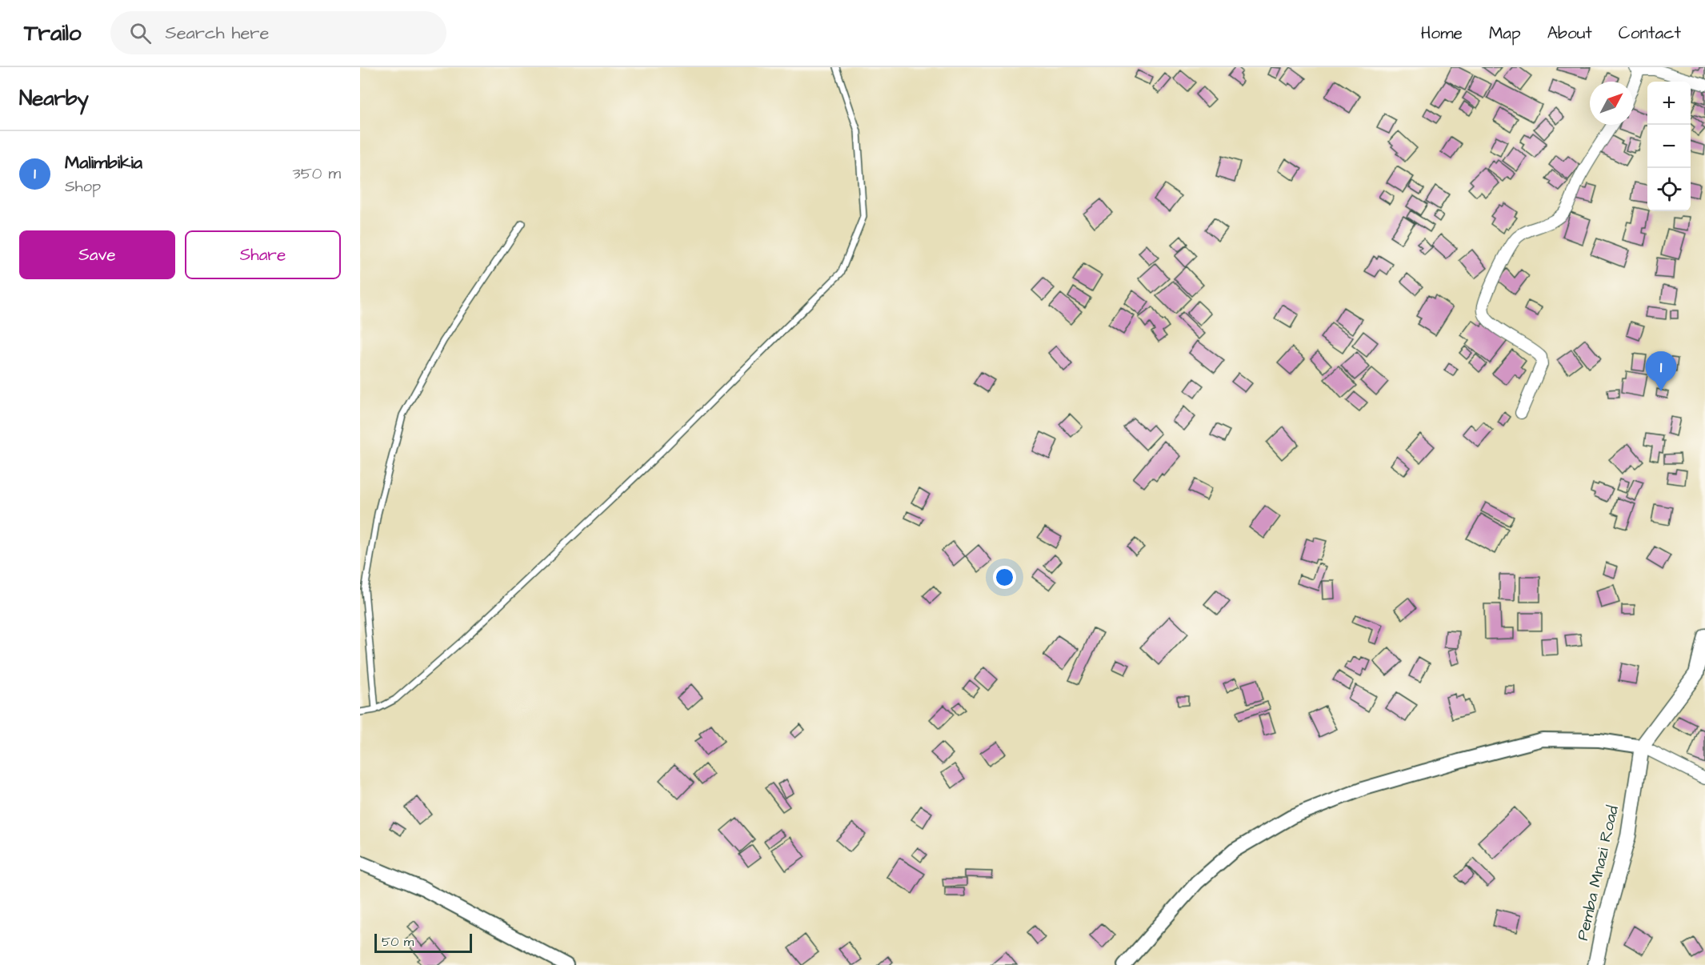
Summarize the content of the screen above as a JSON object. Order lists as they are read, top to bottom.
{
  "streets": {
    "main road": ["Pemba Mnazi Road"]
  },
  "scale_bar": "50 m",
  "north": "top right",
  "page": {
    "header": "Trailo",
    "search": "Search here",
    "nav": [
      "Home",
      "Map",
      "About",
      "Contact"
    ],
    "heading": "Nearby",
    "map_buttons": ["+", "−"],
    "list": [
      {
        "mark": "1",
        "name": "Malimbikia",
        "note": "Shop",
        "value": "350 m"
      }
    ],
    "buttons": ["Save", "Share"],
    "pins": "1",
    "scale": "50 m"
  }
}
